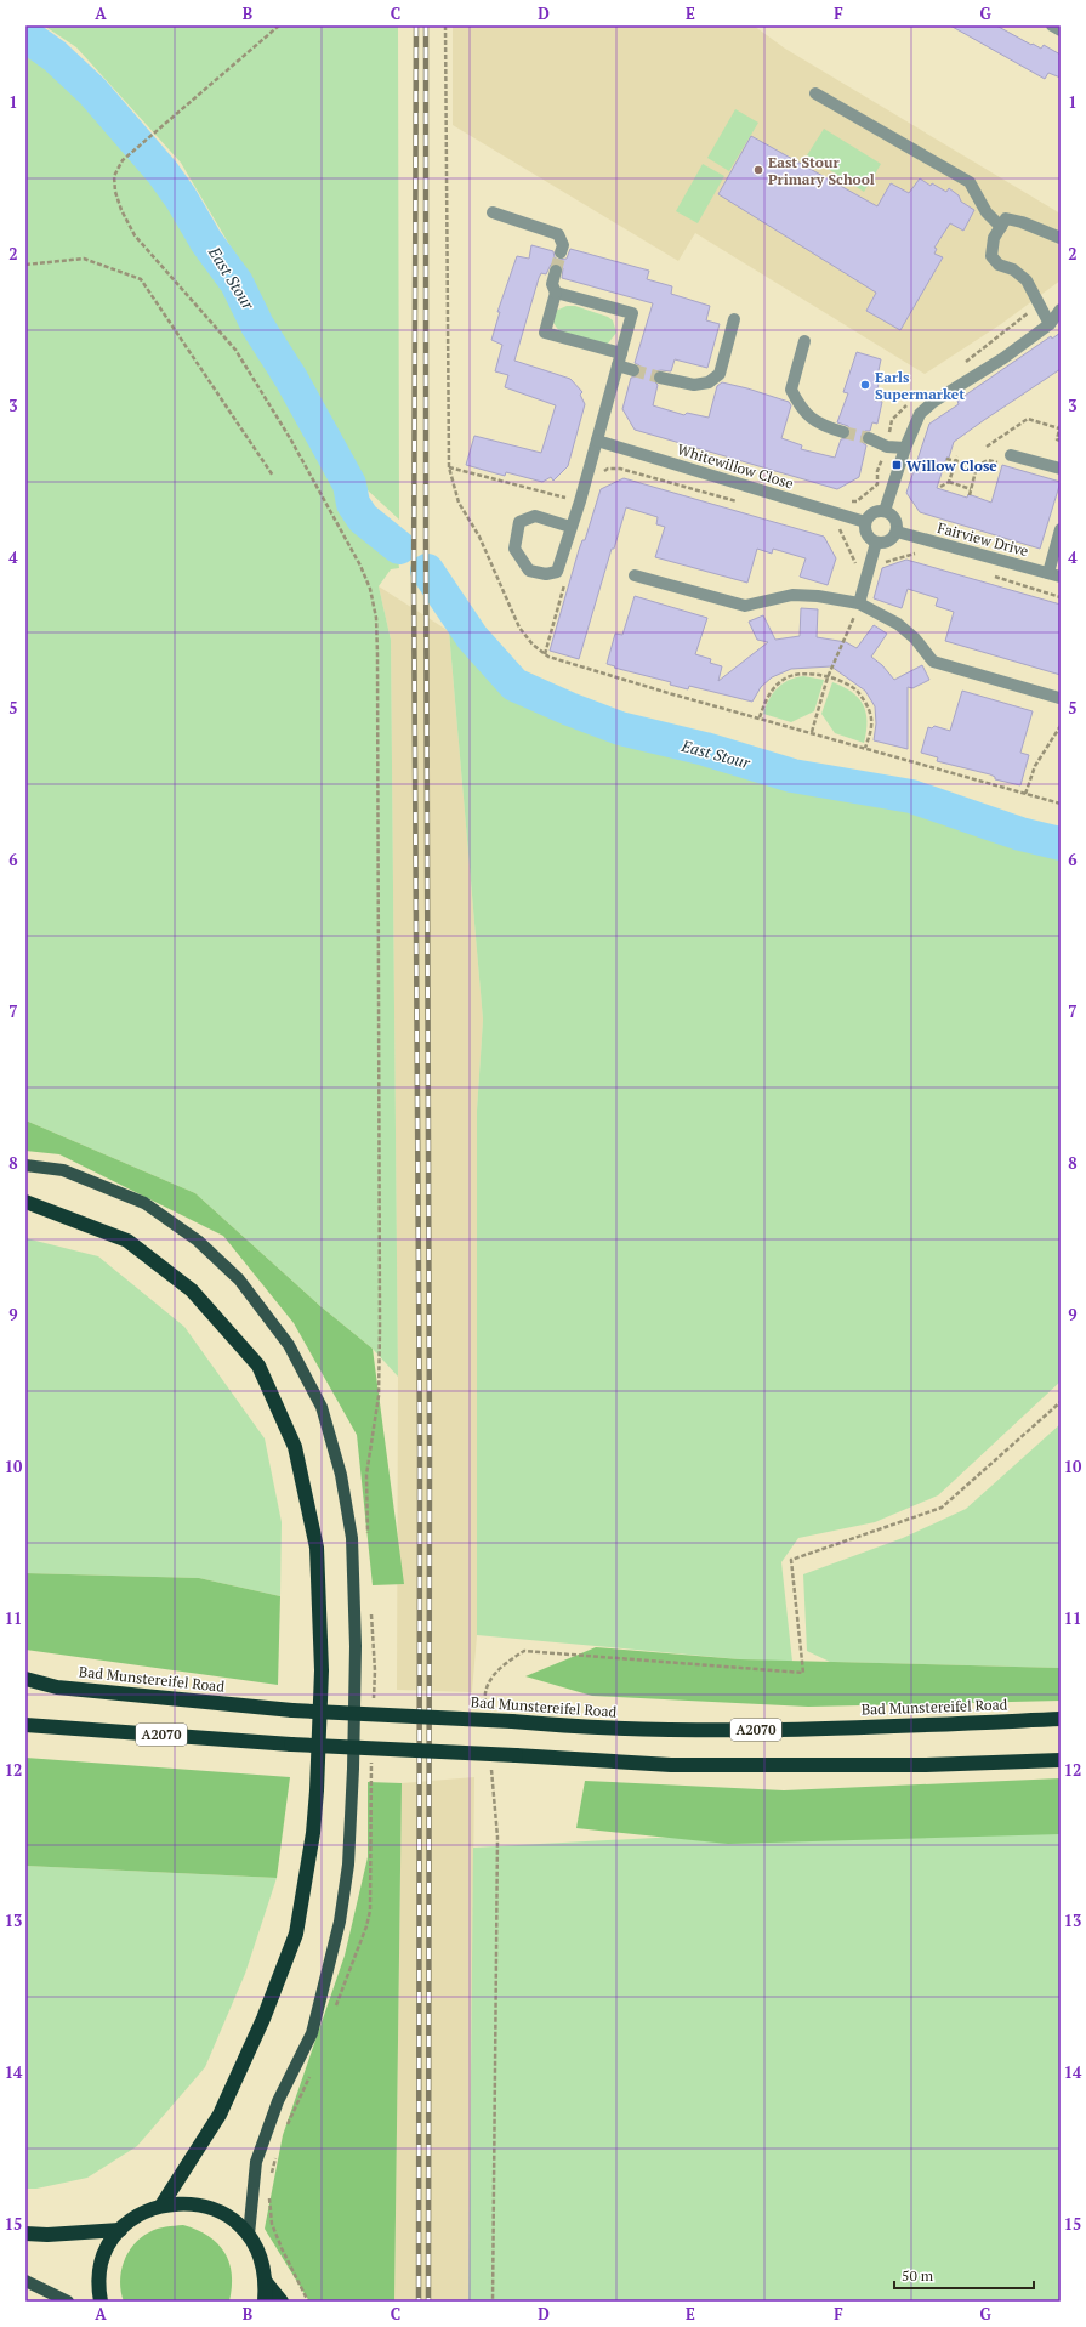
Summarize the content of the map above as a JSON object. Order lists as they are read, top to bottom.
{
  "streets": {
    "highway": ["Bad Munstereifel Road", "A2070"],
    "street": ["Whitewillow Close", "Fairview Drive"]
  },
  "crossings": [
    ["Whitewillow Close", "Fairview Drive"]
  ],
  "water": ["East Stour"],
  "places": {
    "other": ["East Stour Primary School", "Earls Supermarket"],
    "transit": ["Willow Close"]
  },
  "scale_bar": "50 m",
  "grid": {
    "columns": [
      "A",
      "B",
      "C",
      "D",
      "E",
      "F",
      "G"
    ],
    "rows": [
      "1",
      "2",
      "3",
      "4",
      "5",
      "6",
      "7",
      "8",
      "9",
      "10",
      "11",
      "12",
      "13",
      "14",
      "15"
    ]
  }
}
